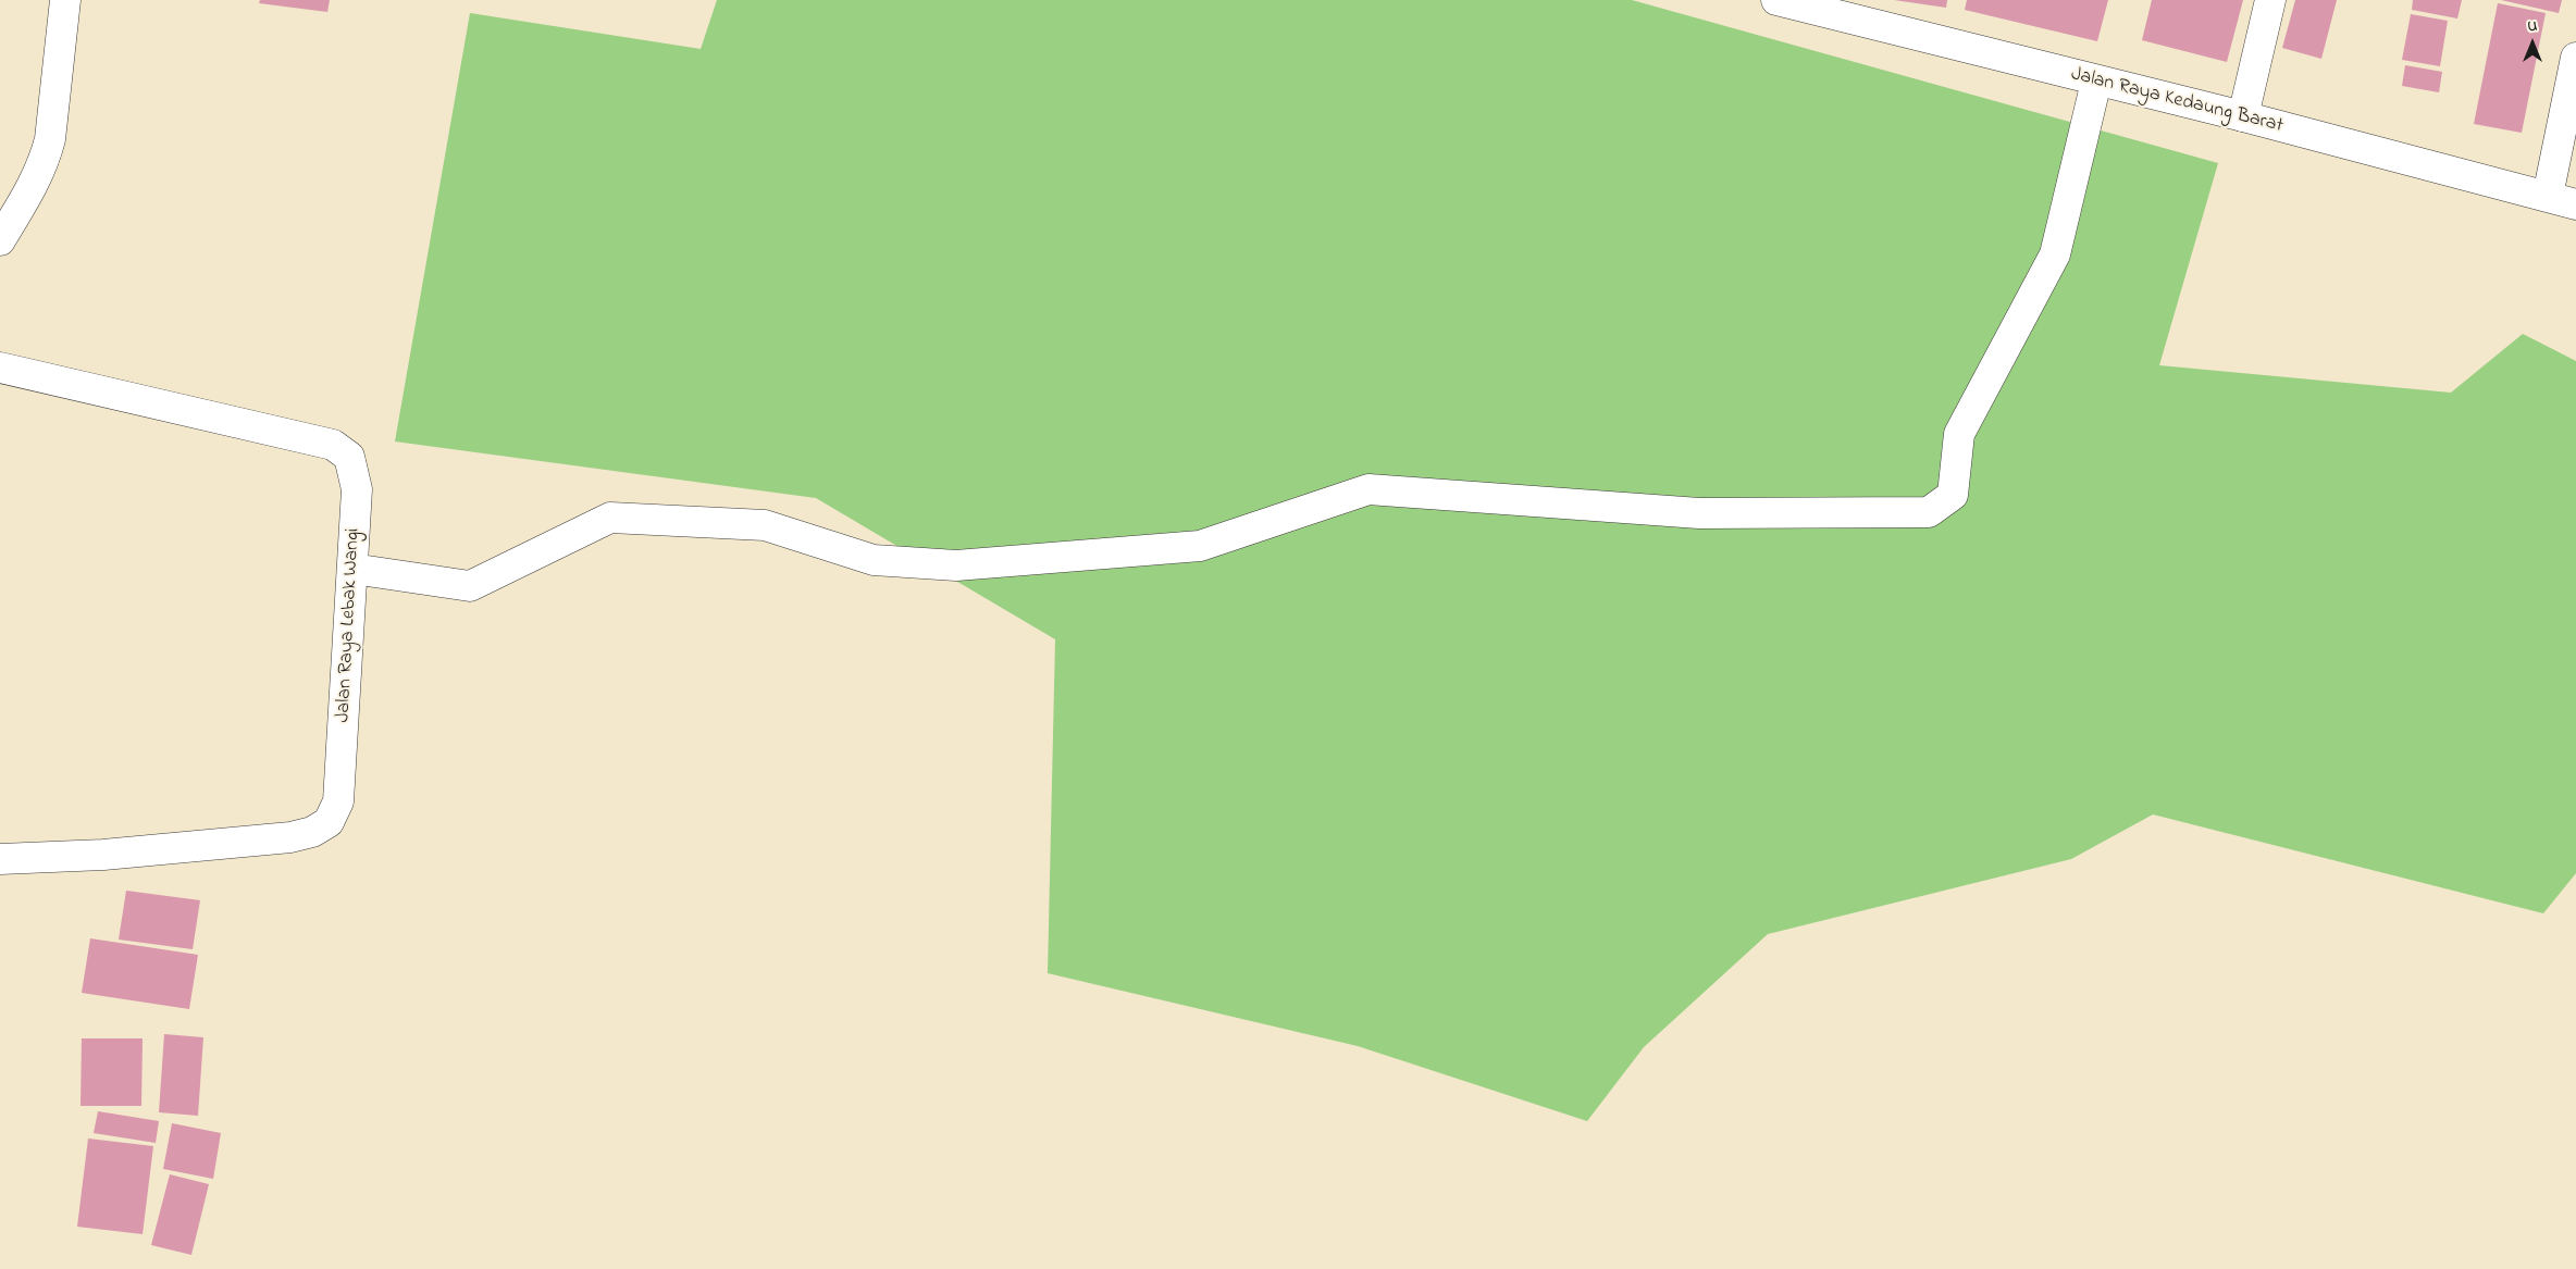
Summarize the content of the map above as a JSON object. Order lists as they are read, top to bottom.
{
  "streets": {
    "street": ["Jalan Raya Kedaung Barat", "Jalan Raya Lebak Wangi"]
  },
  "north": "top"
}
